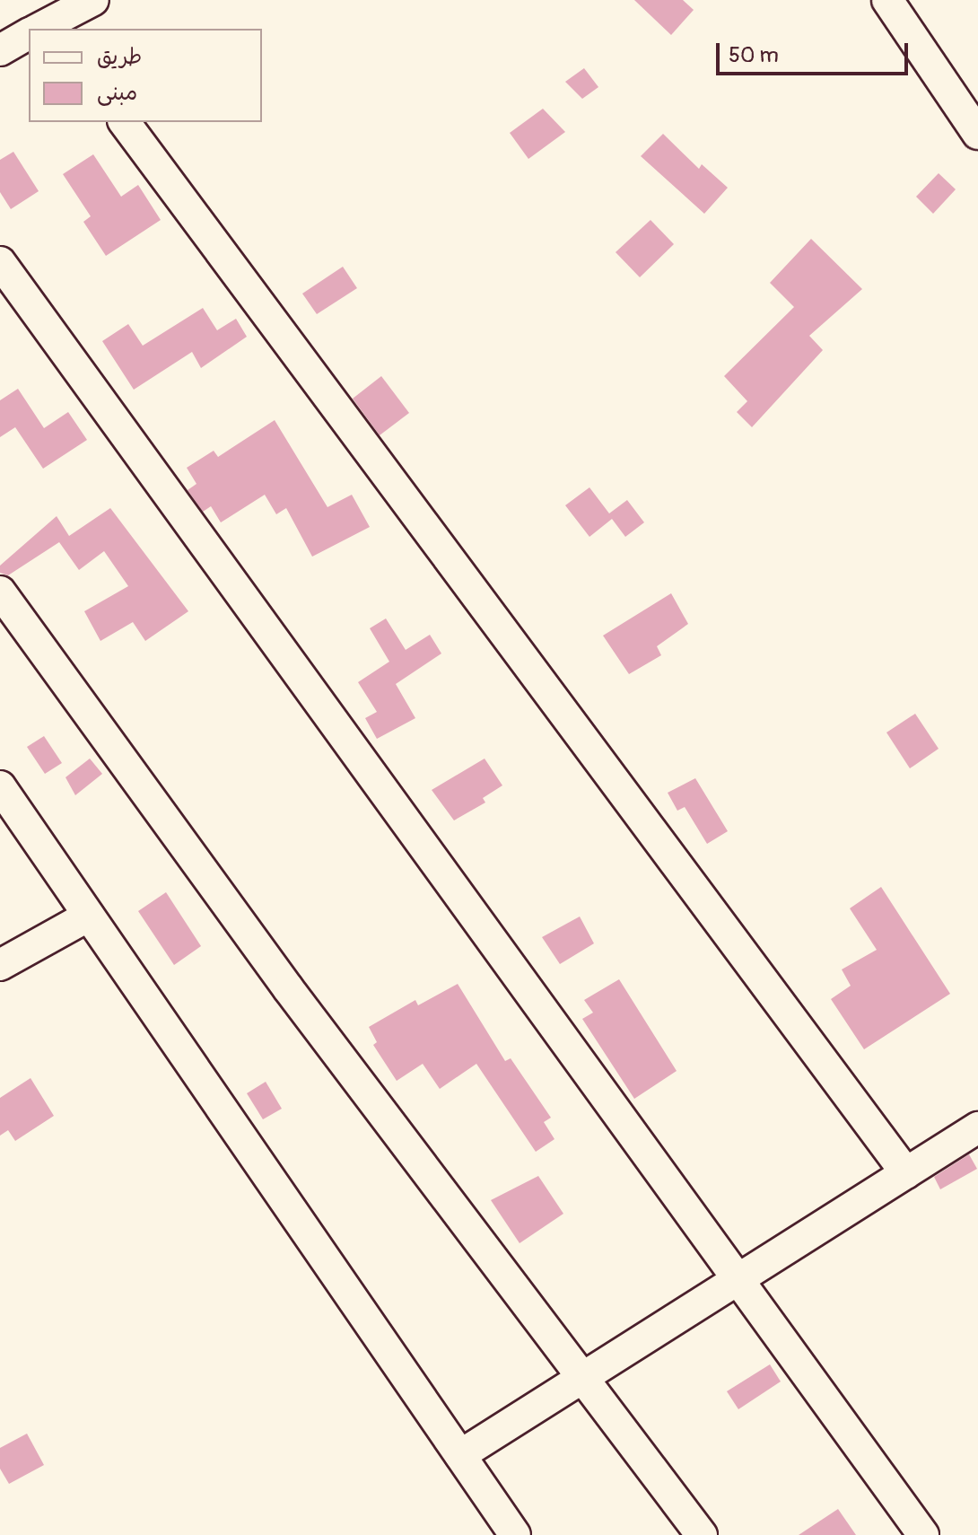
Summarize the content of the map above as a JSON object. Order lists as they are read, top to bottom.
{
  "legend": ["طريق", "مبنى"],
  "scale_bar": "50 m"
}
